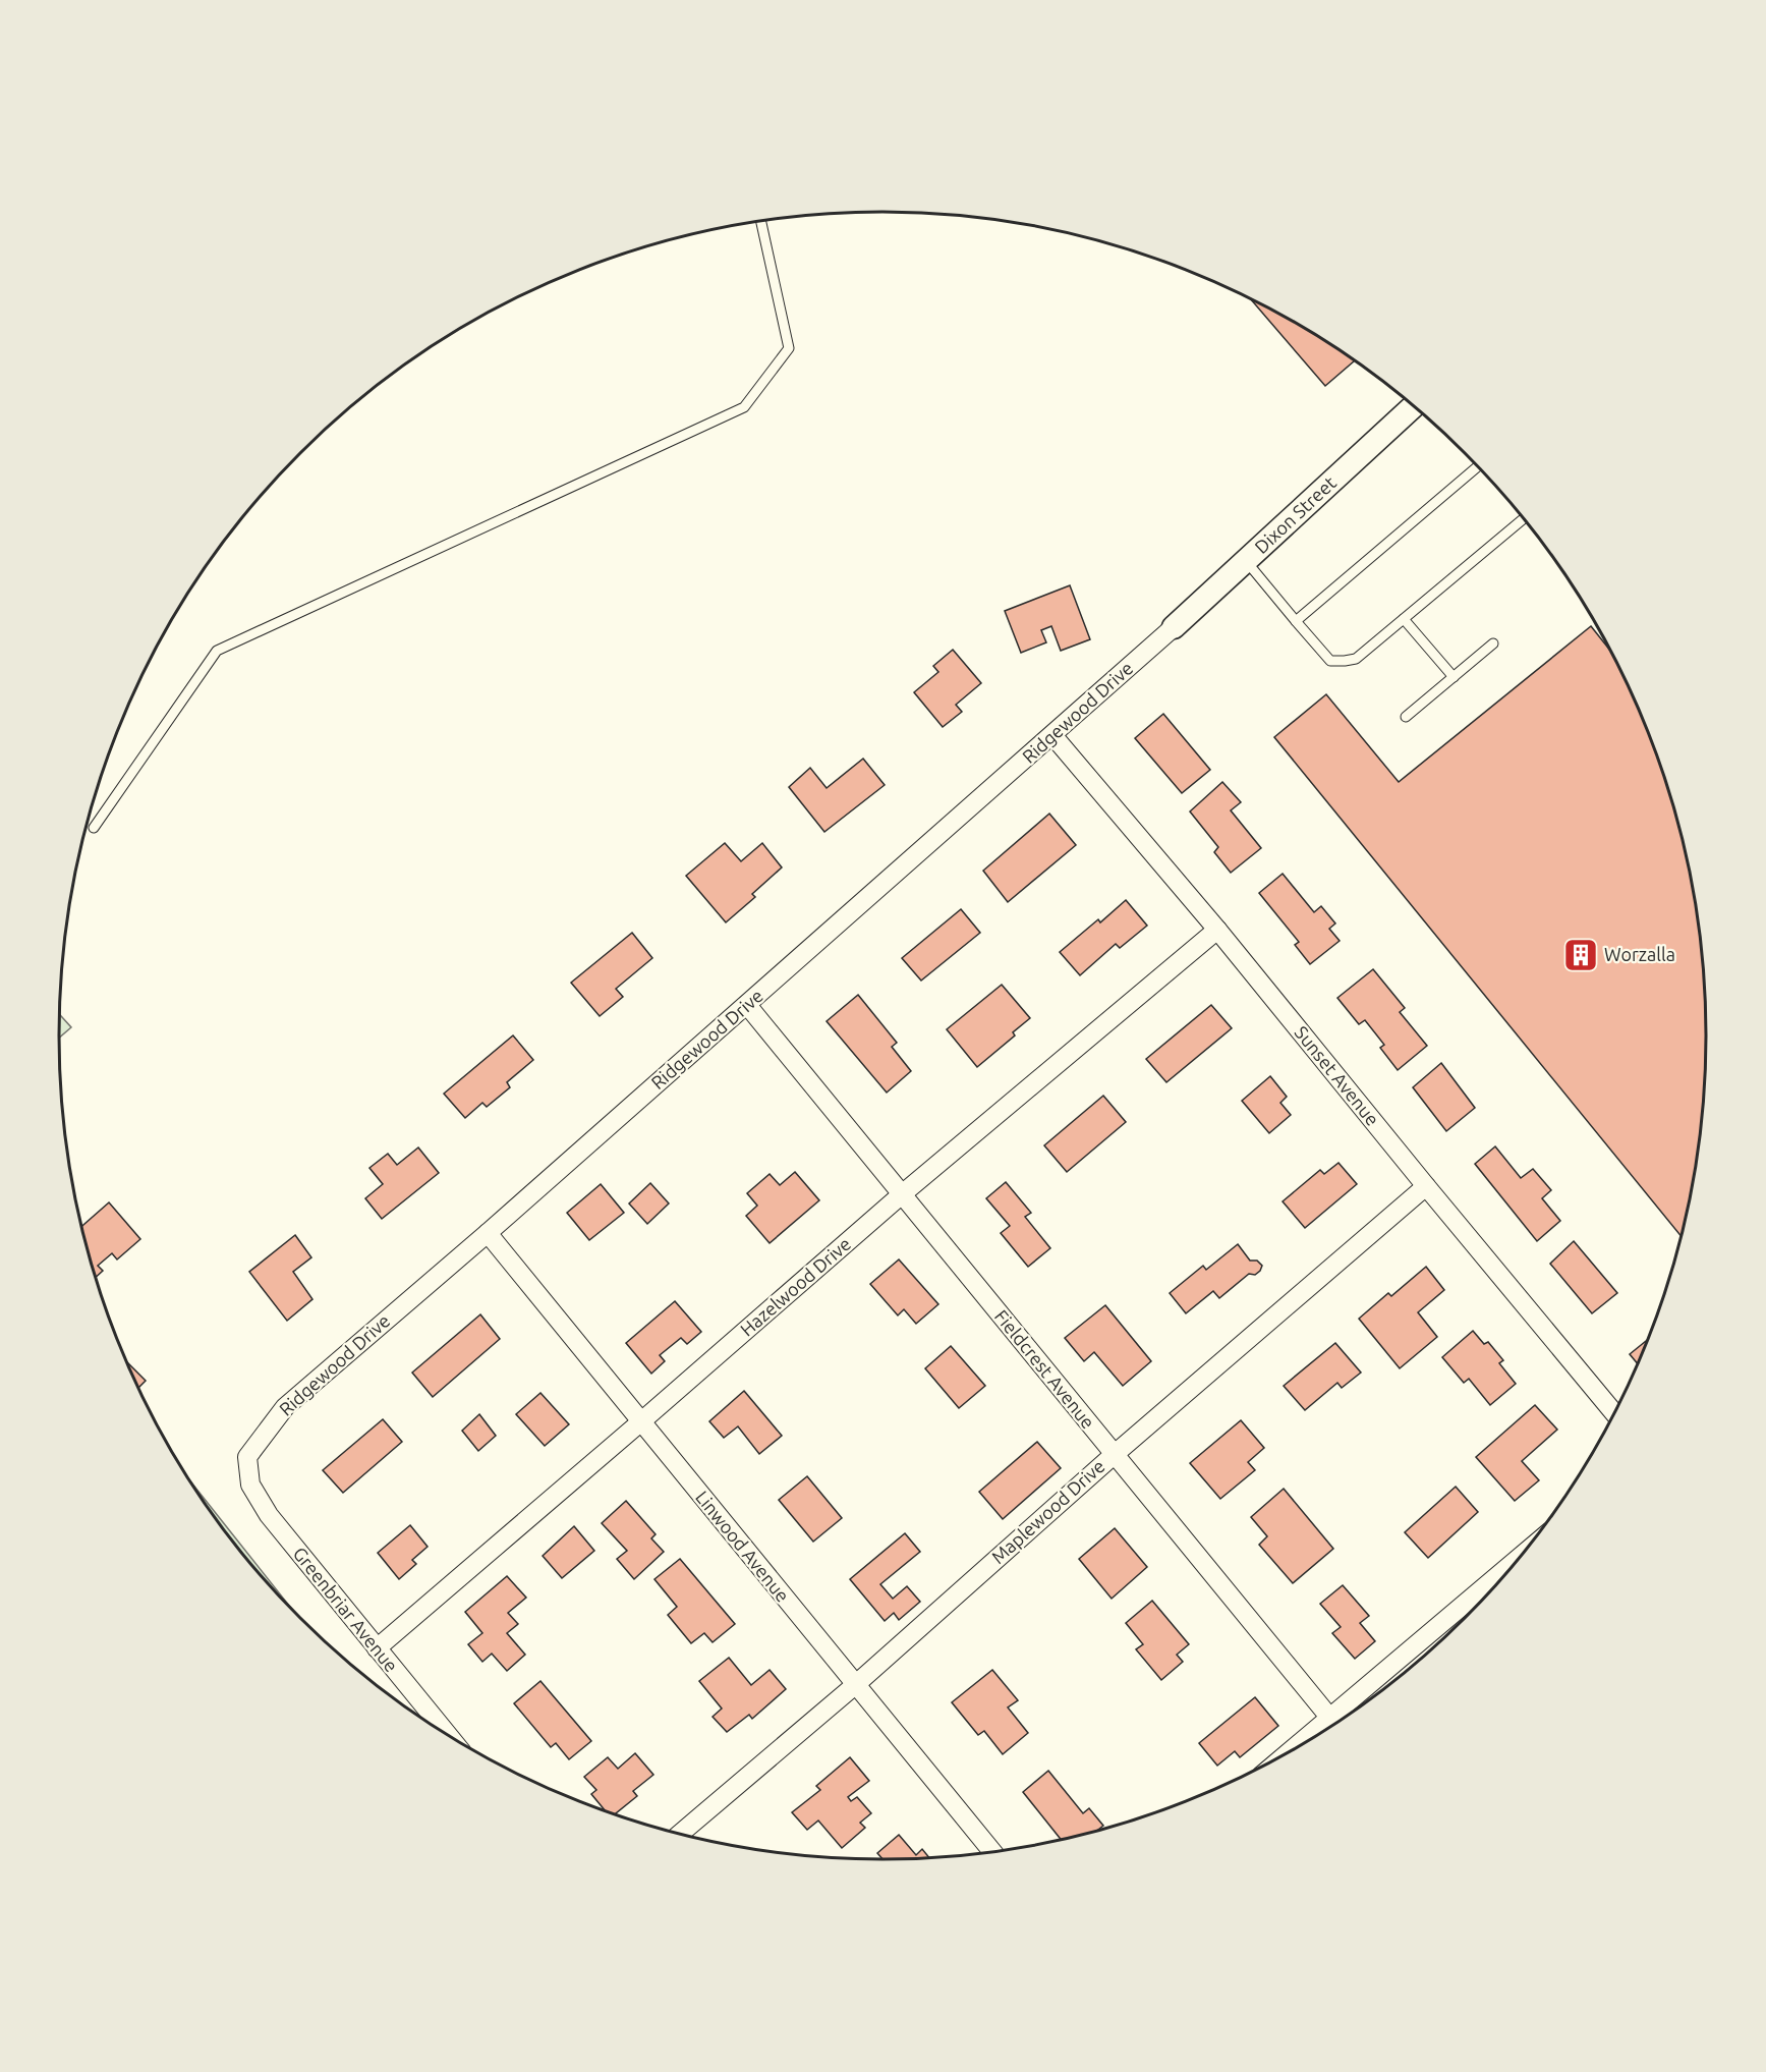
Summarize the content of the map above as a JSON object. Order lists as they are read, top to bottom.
{
  "streets": {
    "street": [
      "Dixon Street",
      "Ridgewood Drive",
      "Sunset Avenue",
      "Hazelwood Drive",
      "Fieldcrest Avenue",
      "Maplewood Drive",
      "Linwood Avenue",
      "Greenbriar Avenue"
    ]
  },
  "crossings": [
    ["Dixon Street", "Ridgewood Drive"],
    ["Ridgewood Drive", "Sunset Avenue"],
    ["Ridgewood Drive", "Fieldcrest Avenue"],
    ["Ridgewood Drive", "Linwood Avenue"],
    ["Ridgewood Drive", "Greenbriar Avenue"],
    ["Sunset Avenue", "Hazelwood Drive"],
    ["Sunset Avenue", "Maplewood Drive"],
    ["Hazelwood Drive", "Fieldcrest Avenue"],
    ["Hazelwood Drive", "Linwood Avenue"],
    ["Hazelwood Drive", "Greenbriar Avenue"],
    ["Fieldcrest Avenue", "Maplewood Drive"],
    ["Maplewood Drive", "Linwood Avenue"]
  ],
  "places": {
    "building": ["Worzalla"]
  }
}
